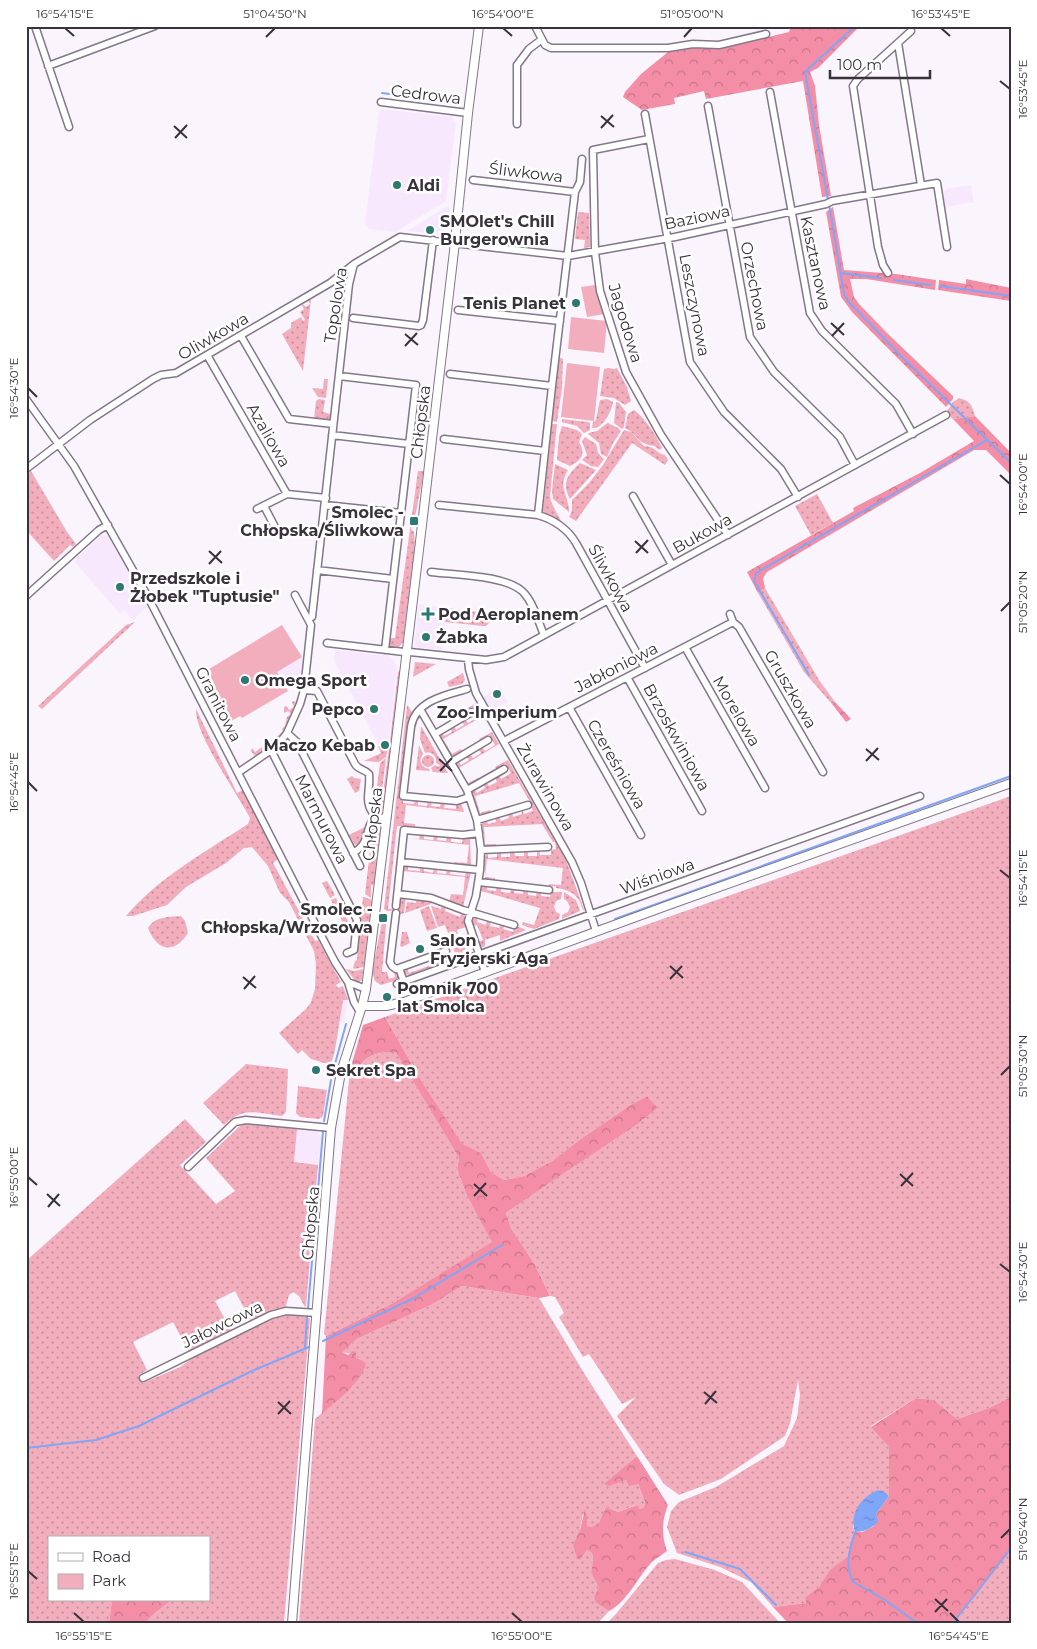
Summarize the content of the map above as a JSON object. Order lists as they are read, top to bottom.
{
  "streets": {
    "street": [
      "Cedrowa",
      "Śliwkowa",
      "Baziowa",
      "Kasztanowa",
      "Orzechowa",
      "Topolowa",
      "Leszczynowa",
      "Jagodowa",
      "Oliwkowa",
      "Chłopska",
      "Azaliowa",
      "Bukowa",
      "Jabłoniowa",
      "Gruszkowa",
      "Granitowa",
      "Morelowa",
      "Brzoskwiniowa",
      "Czereśniowa",
      "Żurawinowa",
      "Marmurowa",
      "Wiśniowa",
      "Jałowcowa"
    ]
  },
  "crossings": [
    ["Cedrowa", "Chłopska"],
    ["Śliwkowa", "Baziowa"],
    ["Śliwkowa", "Bukowa"],
    ["Śliwkowa", "Jabłoniowa"],
    ["Baziowa", "Kasztanowa"],
    ["Baziowa", "Orzechowa"],
    ["Baziowa", "Leszczynowa"],
    ["Baziowa", "Jagodowa"],
    ["Kasztanowa", "Bukowa"],
    ["Orzechowa", "Bukowa"],
    ["Topolowa", "Oliwkowa"],
    ["Topolowa", "Chłopska"],
    ["Leszczynowa", "Jagodowa"],
    ["Leszczynowa", "Bukowa"],
    ["Jagodowa", "Bukowa"],
    ["Oliwkowa", "Azaliowa"],
    ["Oliwkowa", "Granitowa"],
    ["Chłopska", "Bukowa"],
    ["Chłopska", "Granitowa"],
    ["Chłopska", "Jałowcowa"],
    ["Bukowa", "Żurawinowa"],
    ["Jabłoniowa", "Gruszkowa"],
    ["Jabłoniowa", "Morelowa"],
    ["Jabłoniowa", "Brzoskwiniowa"],
    ["Jabłoniowa", "Czereśniowa"],
    ["Jabłoniowa", "Żurawinowa"],
    ["Żurawinowa", "Wiśniowa"]
  ],
  "places": {
    "other": [
      "Aldi",
      "SMOlet's Chill Burgerownia",
      "Tenis Planet",
      "Przedszkole i Żłobek \"Tuptusie\"",
      "Żabka",
      "Omega Sport",
      "Zoo-Imperium",
      "Pepco",
      "Maczo Kebab",
      "Salon Fryzjerski Aga",
      "Pomnik 700 lat Smolca",
      "Sekret Spa"
    ],
    "transit": ["Smolec - Chłopska/Śliwkowa", "Smolec - Chłopska/Wrzosowa"],
    "health": ["Pod Aeroplanem"]
  },
  "legend": ["Road", "Park"],
  "scale_bar": "100 m",
  "coordinates": [
    "16°54'15\"E",
    "51°04'50\"N",
    "16°54'00\"E",
    "51°05'00\"N",
    "16°53'45\"E",
    "16°54'30\"E",
    "51°05'20\"N",
    "16°54'45\"E",
    "51°05'30\"N",
    "16°55'00\"E",
    "51°05'40\"N",
    "16°55'15\"E"
  ]
}
